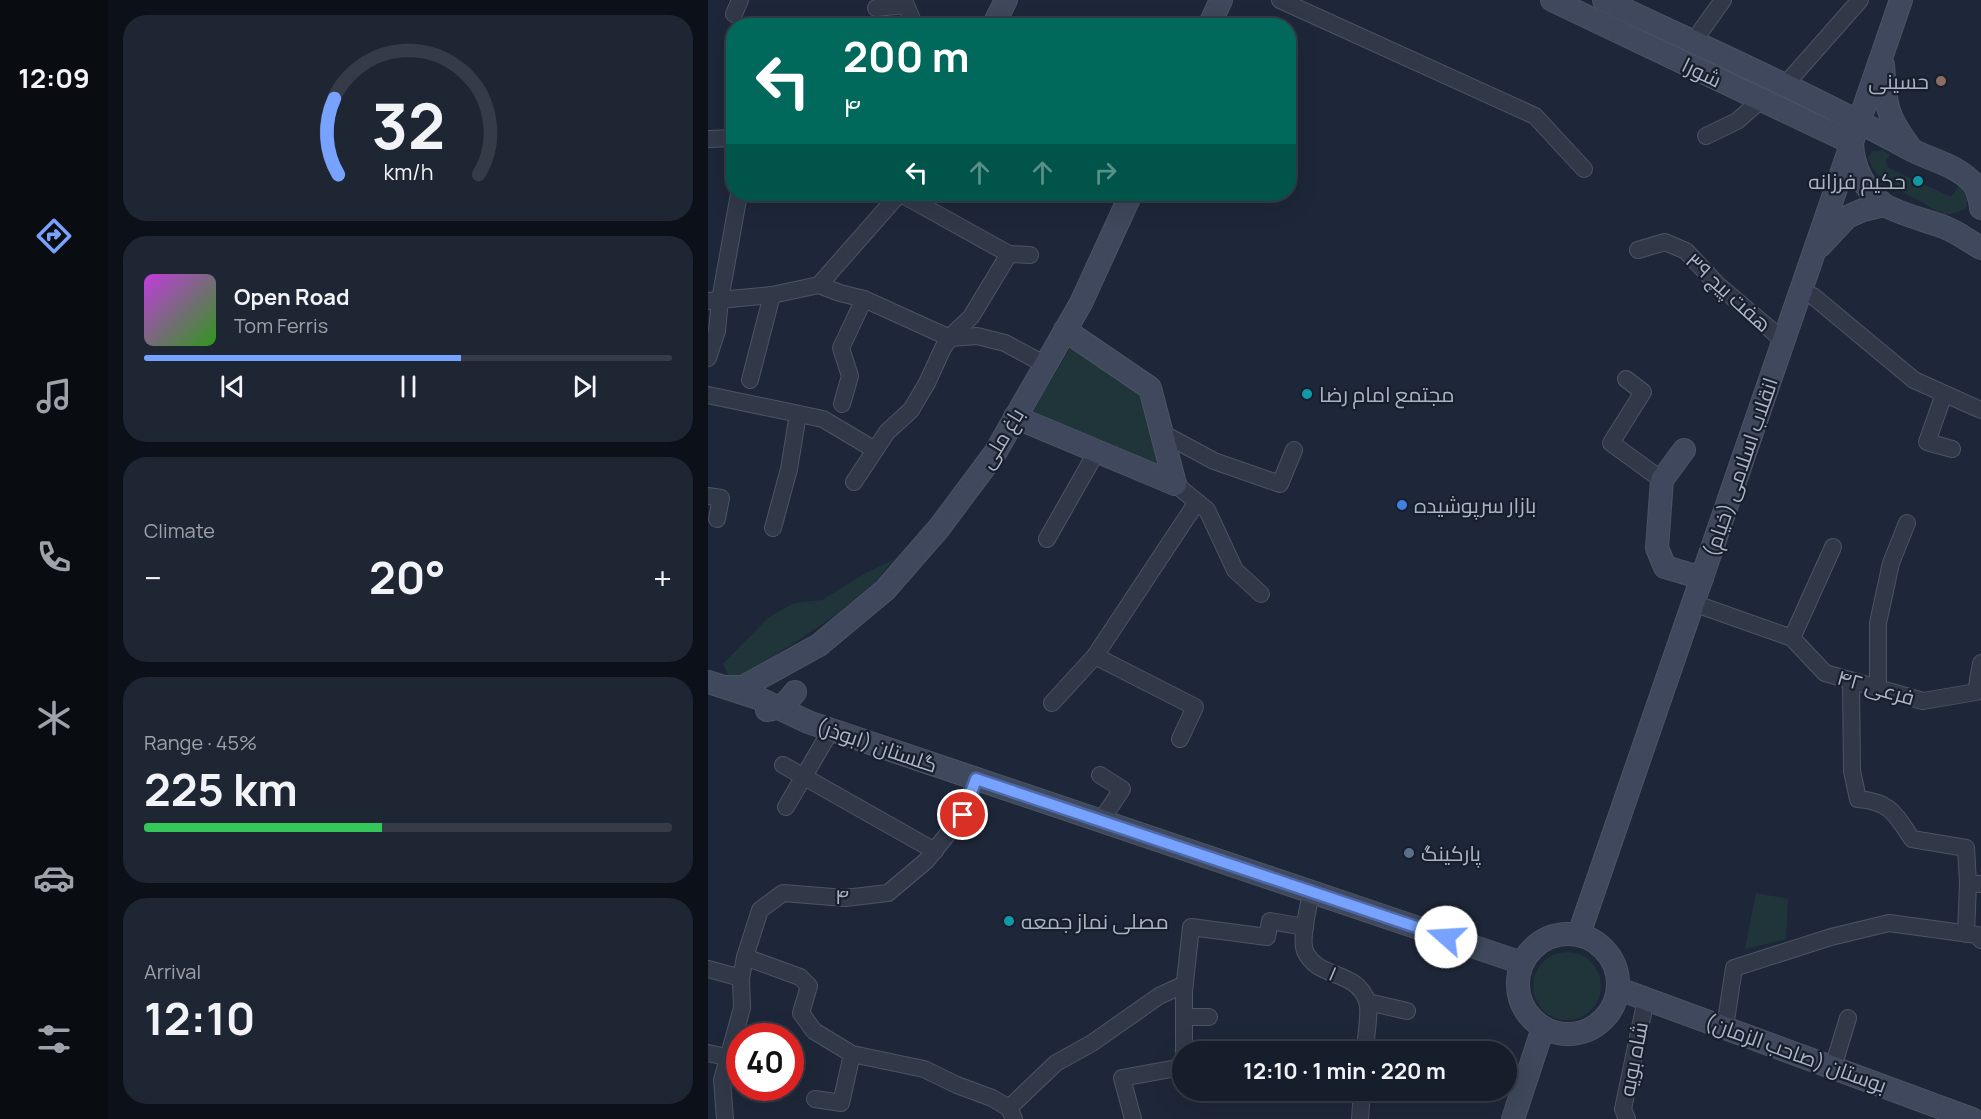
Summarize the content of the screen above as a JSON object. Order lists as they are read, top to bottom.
{
  "streets": {
    "street": [
      "شورا",
      "هفت پیچ ۳۹",
      "باغ ملی",
      "انقلاب اسلامی (خیام)",
      "فرعی ۴۲",
      "گلستان (ابوذر)",
      "۴",
      "۱",
      "بوستان (صاحب الزمان)",
      "شاه بویه"
    ]
  },
  "crossings": [
    ["شورا", "انقلاب اسلامی (خیام)"],
    ["هفت پیچ ۳۹", "انقلاب اسلامی (خیام)"],
    ["باغ ملی", "گلستان (ابوذر)"],
    ["انقلاب اسلامی (خیام)", "فرعی ۴۲"],
    ["انقلاب اسلامی (خیام)", "گلستان (ابوذر)"],
    ["انقلاب اسلامی (خیام)", "بوستان (صاحب الزمان)"],
    ["گلستان (ابوذر)", "۴"],
    ["گلستان (ابوذر)", "۱"],
    ["گلستان (ابوذر)", "بوستان (صاحب الزمان)"],
    ["بوستان (صاحب الزمان)", "شاه بویه"]
  ],
  "places": [
    "حسینی",
    "حکیم فرزانه",
    "مجتمع امام رضا",
    "بازار سرپوشیده",
    "پارکینگ",
    "مصلی نماز جمعه"
  ],
  "page": {
    "tabs": "12:09",
    "turn": ["200 m", "۴"],
    "song": ["Open Road", "Tom Ferris"],
    "tile": [
      "Climate",
      ["Range · 45%", "225 km"],
      ["Arrival", "12:10"]
    ],
    "heat": ["−", "20°", "+"],
    "limit": "40",
    "trip": "12:10 · 1 min · 220 m",
    "gauge": ["32", "km/h"]
  }
}
